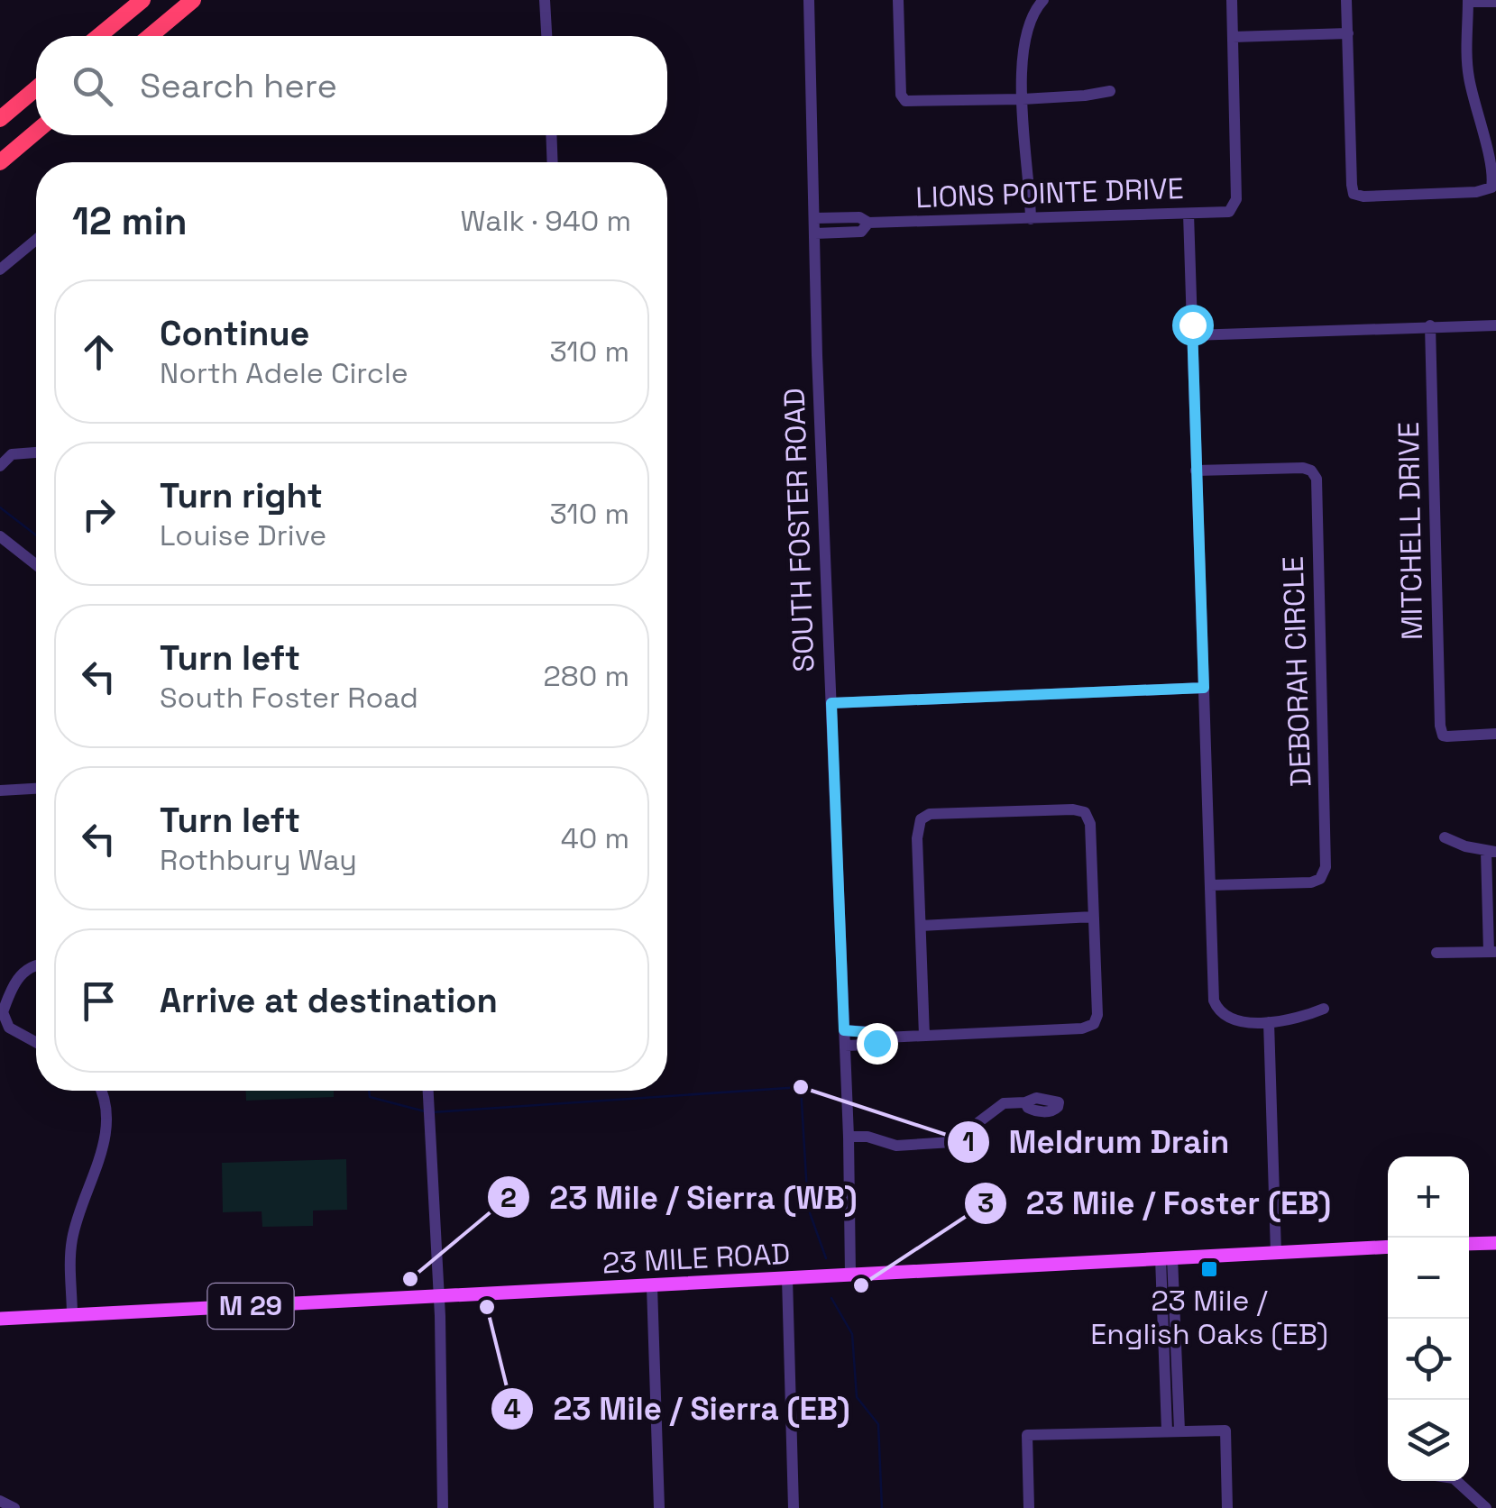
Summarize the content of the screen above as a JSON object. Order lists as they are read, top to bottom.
{
  "streets": {
    "main road": ["23 MILE ROAD", "M 29"],
    "street": [
      "LIONS POINTE DRIVE",
      "SOUTH FOSTER ROAD",
      "MITCHELL DRIVE",
      "DEBORAH CIRCLE"
    ]
  },
  "crossings": [
    ["SOUTH FOSTER ROAD", "23 MILE ROAD"]
  ],
  "places": {
    "other": [
      "Meldrum Drain",
      "23 Mile / Sierra (WB)",
      "23 Mile / Foster (EB)",
      "23 Mile / Sierra (EB)"
    ],
    "transit": ["23 Mile / English Oaks (EB)"]
  },
  "page": {
    "search": "Search here",
    "heading": ["12 min", "Walk · 940 m"],
    "list": [
      ["Continue", "North Adele Circle", "310 m"],
      ["Turn right", "Louise Drive", "310 m"],
      ["Turn left", "South Foster Road", "280 m"],
      ["Turn left", "Rothbury Way", "40 m"],
      "Arrive at destination"
    ],
    "map_buttons": ["+", "−"]
  }
}
